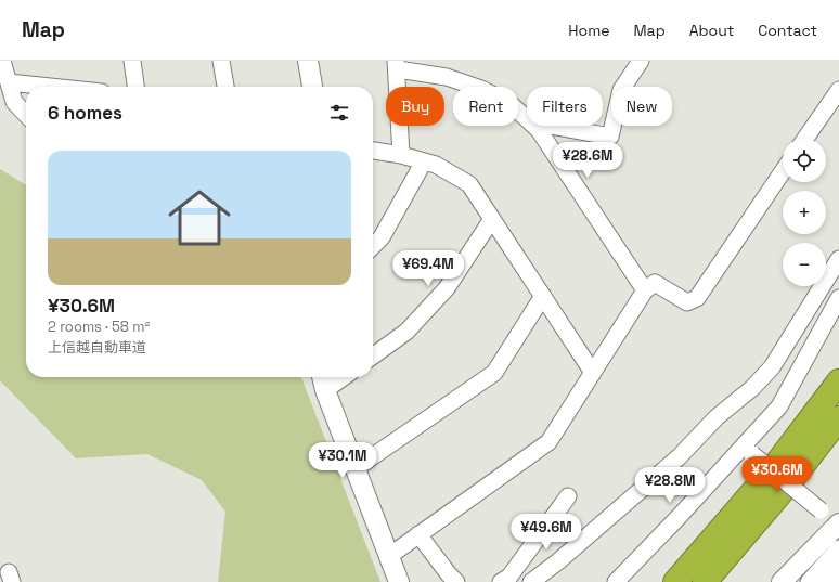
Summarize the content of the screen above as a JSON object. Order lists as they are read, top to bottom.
{
  "page": {
    "header": "Map",
    "nav": [
      "Home",
      "Map",
      "About",
      "Contact"
    ],
    "chip": [
      "Buy",
      "Rent",
      "Filters",
      "New"
    ],
    "heading": "6 homes",
    "map_buttons": ["+", "−"],
    "list": [
      {
        "name": "¥30.6M",
        "note": "2 rooms · 58 m² · 上信越自動車道"
      }
    ],
    "price": [
      "¥28.6M",
      "¥69.4M",
      "¥30.1M",
      "¥30.6M",
      "¥28.8M",
      "¥49.6M"
    ]
  }
}
